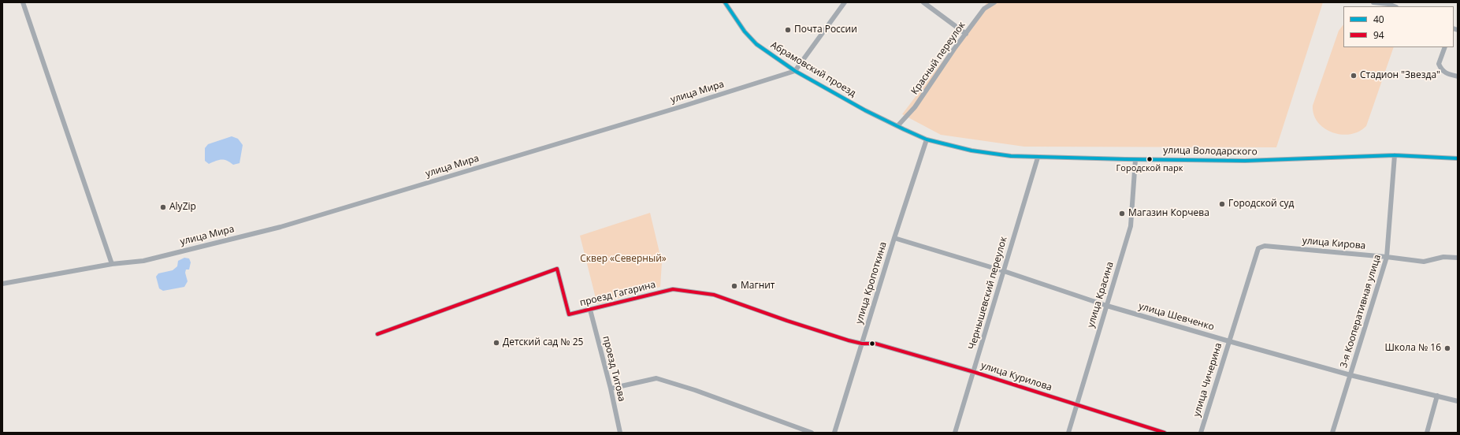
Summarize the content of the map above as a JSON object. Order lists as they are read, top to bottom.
{
  "streets": {
    "street": [
      "Красный переулок",
      "Абрамовский проезд",
      "улица Мира",
      "улица Володарского",
      "улица Кирова",
      "улица Кропоткина",
      "Чернышевский переулок",
      "проезд Гагарина",
      "улица Красина",
      "3-я Кооперативная улица",
      "улица Шевченко",
      "проезд Титова",
      "улица Курилова",
      "улица Чичерина"
    ]
  },
  "crossings": [
    ["Красный переулок", "Абрамовский проезд"],
    ["Абрамовский проезд", "улица Мира"],
    ["Абрамовский проезд", "улица Володарского"],
    ["Абрамовский проезд", "улица Кропоткина"],
    ["улица Володарского", "улица Кропоткина"],
    ["улица Володарского", "Чернышевский переулок"],
    ["улица Володарского", "улица Красина"],
    ["улица Володарского", "3-я Кооперативная улица"],
    ["улица Кирова", "3-я Кооперативная улица"],
    ["улица Кирова", "улица Чичерина"],
    ["улица Кропоткина", "проезд Гагарина"],
    ["улица Кропоткина", "улица Шевченко"],
    ["улица Кропоткина", "улица Курилова"],
    ["Чернышевский переулок", "улица Шевченко"],
    ["Чернышевский переулок", "улица Курилова"],
    ["проезд Гагарина", "проезд Титова"],
    ["проезд Гагарина", "улица Курилова"],
    ["улица Красина", "улица Шевченко"],
    ["улица Красина", "улица Курилова"],
    ["3-я Кооперативная улица", "улица Шевченко"],
    ["улица Шевченко", "улица Чичерина"]
  ],
  "parks": ["Сквер «Северный»"],
  "places": [
    "Почта России",
    "Стадион \"Звезда\"",
    "Городской парк",
    "Городской суд",
    "AlyZip",
    "Магазин Корчева",
    "Магнит",
    "Детский сад № 25",
    "Школа № 16"
  ],
  "lines": ["transit line 40", "transit line 94"],
  "legend": ["40", "94"]
}
